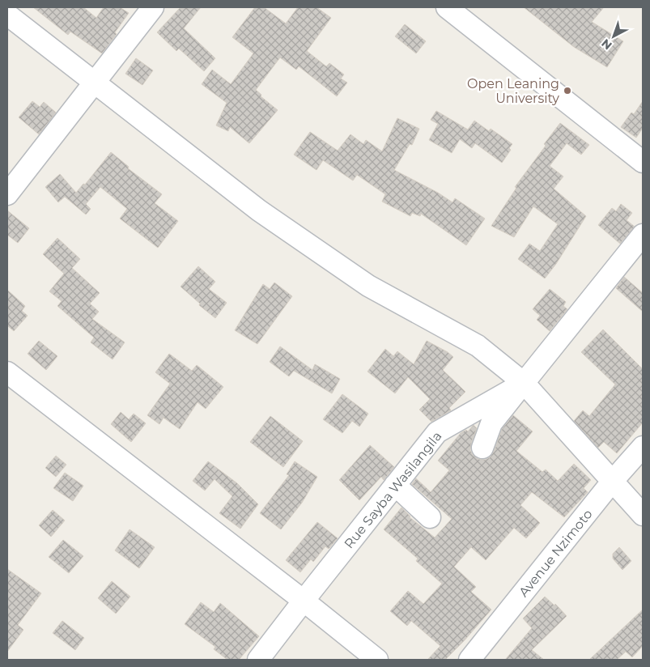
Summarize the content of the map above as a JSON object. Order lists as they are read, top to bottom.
{
  "streets": {
    "street": ["Rue Sayba Wasilangila", "Avenue Nzimoto"]
  },
  "places": ["Open Leaning University"],
  "north": "bottom left"
}
